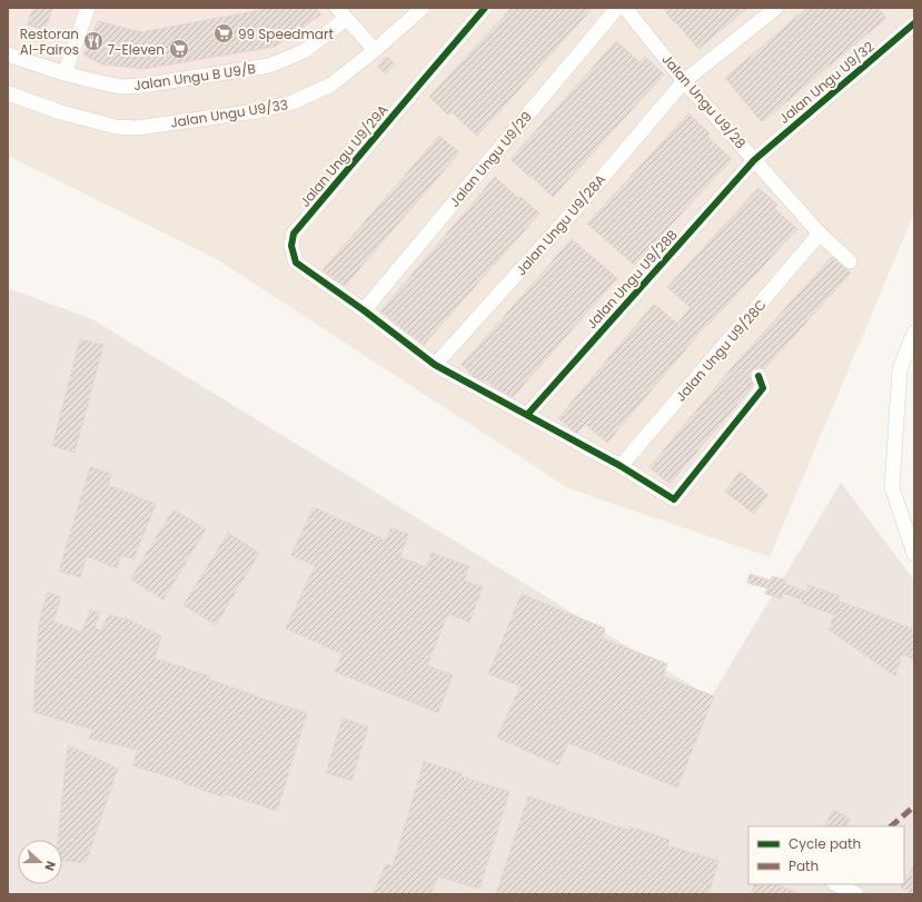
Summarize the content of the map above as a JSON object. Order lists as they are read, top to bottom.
{
  "streets": {
    "street": [
      "Jalan Ungu B U9/B",
      "Jalan Ungu U9/32",
      "Jalan Ungu U9/28",
      "Jalan Ungu U9/33",
      "Jalan Ungu U9/29A",
      "Jalan Ungu U9/29",
      "Jalan Ungu U9/28A",
      "Jalan Ungu U9/28B",
      "Jalan Ungu U9/28C"
    ]
  },
  "crossings": [
    ["Jalan Ungu U9/32", "Jalan Ungu U9/28"],
    ["Jalan Ungu U9/32", "Jalan Ungu U9/28B"],
    ["Jalan Ungu U9/28", "Jalan Ungu U9/28A"],
    ["Jalan Ungu U9/28", "Jalan Ungu U9/28B"],
    ["Jalan Ungu U9/28", "Jalan Ungu U9/28C"],
    ["Jalan Ungu U9/29A", "Jalan Ungu U9/29"]
  ],
  "places": {
    "supermarket": ["99 Speedmart", "7-Eleven"],
    "restaurant": ["Restoran Al-Fairos"]
  },
  "legend": ["Cycle path", "Path"],
  "north": "right"
}
